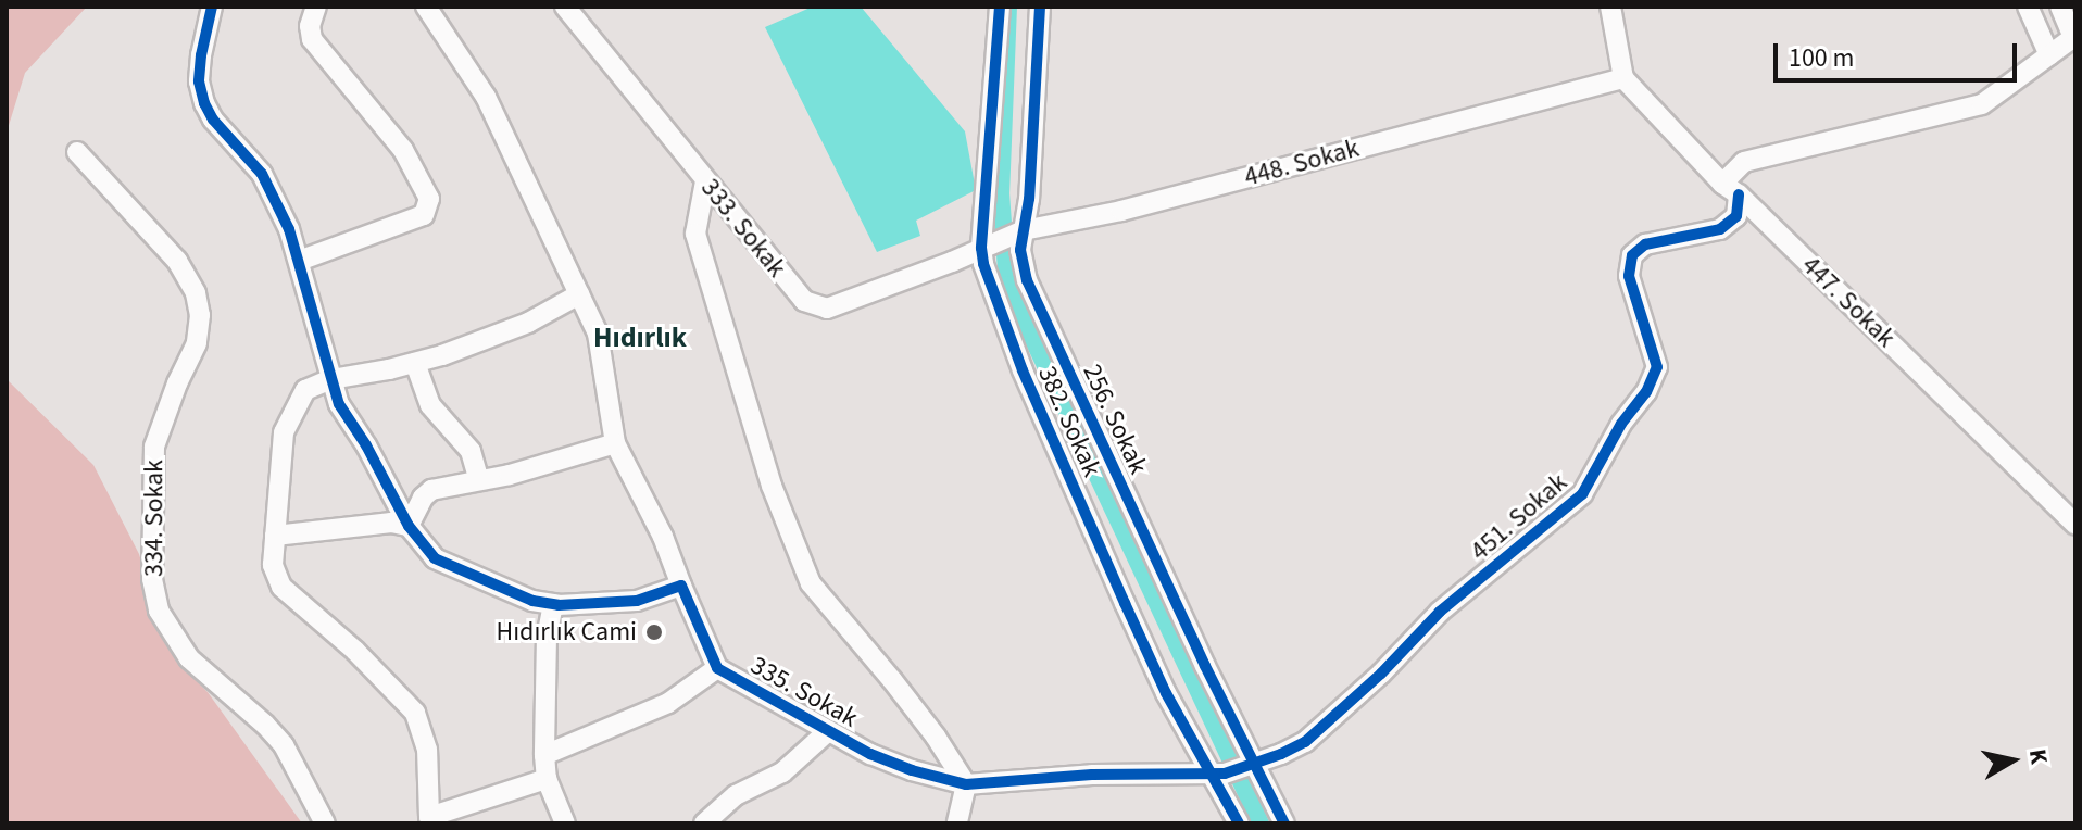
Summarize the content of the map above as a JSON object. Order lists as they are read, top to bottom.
{
  "streets": {
    "street": [
      "448. Sokak",
      "333. Sokak",
      "447. Sokak",
      "256. Sokak",
      "382. Sokak",
      "451. Sokak",
      "334. Sokak",
      "335. Sokak"
    ]
  },
  "crossings": [
    ["448. Sokak", "333. Sokak"],
    ["448. Sokak", "447. Sokak"],
    ["448. Sokak", "256. Sokak"],
    ["448. Sokak", "382. Sokak"],
    ["333. Sokak", "382. Sokak"],
    ["447. Sokak", "451. Sokak"],
    ["256. Sokak", "451. Sokak"],
    ["382. Sokak", "451. Sokak"],
    ["382. Sokak", "335. Sokak"],
    ["451. Sokak", "335. Sokak"]
  ],
  "districts": ["Hıdırlık"],
  "places": ["Hıdırlık Cami"],
  "scale_bar": "100 m",
  "north": "right"
}
